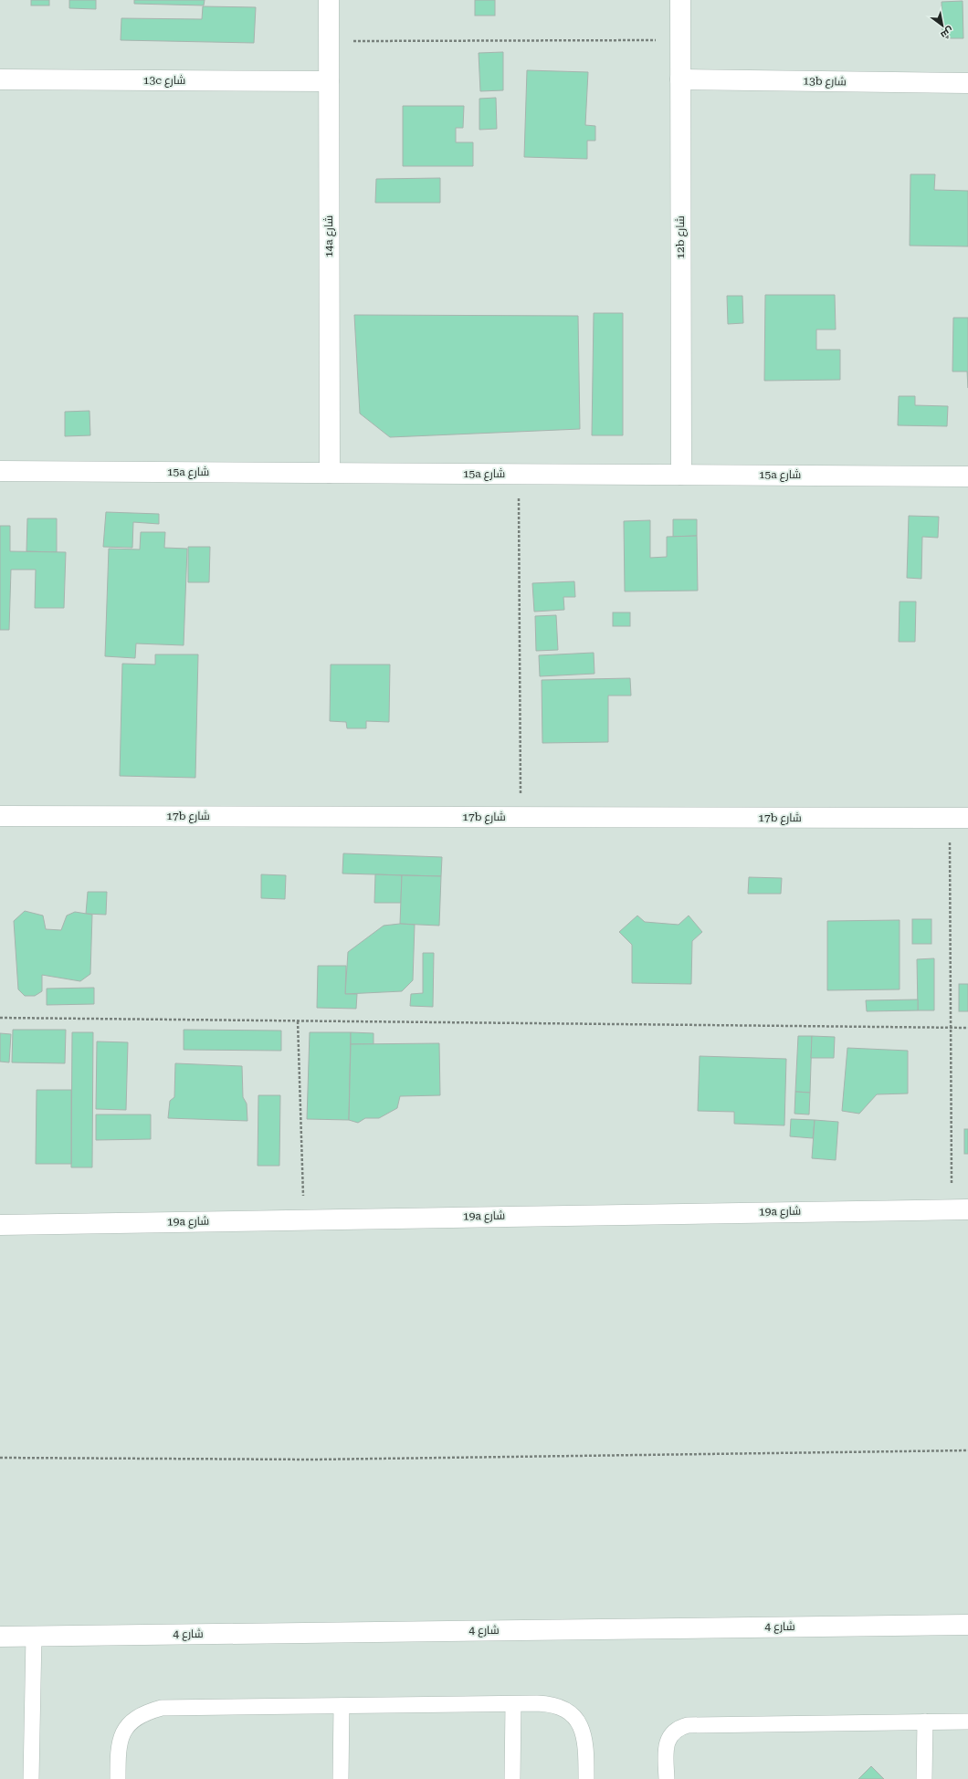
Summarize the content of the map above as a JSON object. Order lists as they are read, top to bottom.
{
  "streets": {
    "street": [
      "13c شارع",
      "13b شارع",
      "14a شارع",
      "12b شارع",
      "15a شارع",
      "17b شارع",
      "19a شارع",
      "شارع 4"
    ]
  },
  "crossings": [
    ["13c شارع", "14a شارع"],
    ["13b شارع", "12b شارع"],
    ["14a شارع", "15a شارع"],
    ["12b شارع", "15a شارع"]
  ],
  "north": "bottom right"
}
